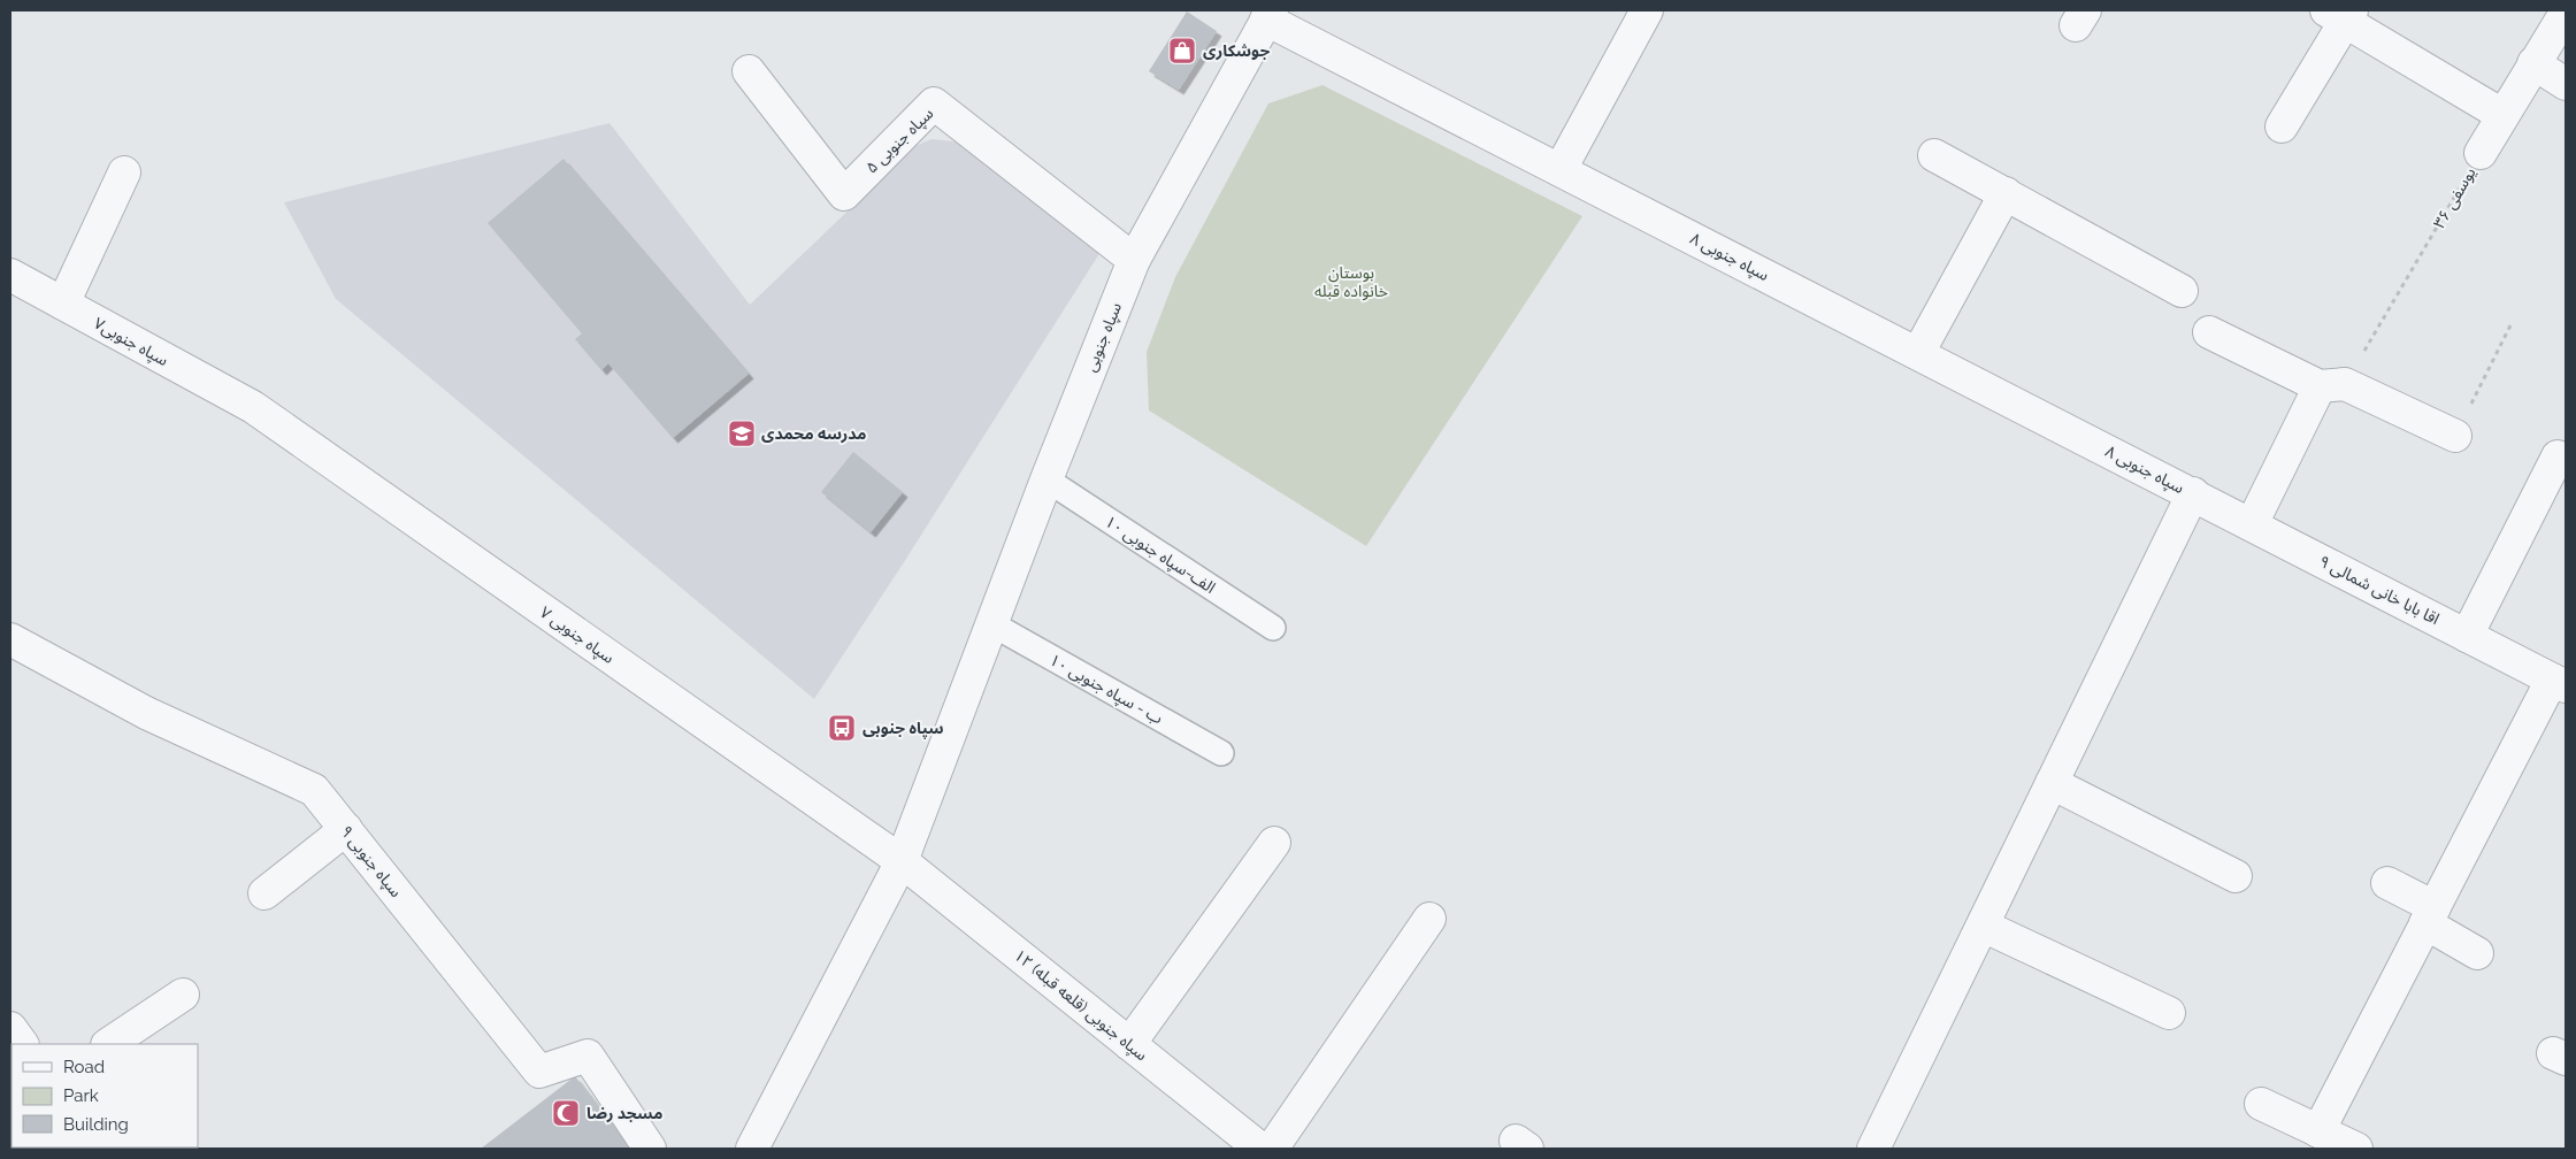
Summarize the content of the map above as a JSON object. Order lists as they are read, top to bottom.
{
  "streets": {
    "street": [
      "۵ سپاه جنوبی",
      "یوسفی ۳۶",
      "۸ سپاه جنوبی",
      "سپاه جنوبی",
      "سپاه جنوبی۷",
      "۹ اقا بابا خانی شمالی",
      "۷ سپاه جنوبی",
      "۹ سپاه جنوبی",
      "۱۲ سپاه جنوبی (قلعه قبله)"
    ],
    "lane": ["۱۰ الف-سپاه جنوبی", "۱۰ ب - سپاه جنوبی"]
  },
  "crossings": [
    ["۵ سپاه جنوبی", "سپاه جنوبی"],
    ["۸ سپاه جنوبی", "سپاه جنوبی"],
    ["۸ سپاه جنوبی", "۹ اقا بابا خانی شمالی"],
    ["سپاه جنوبی", "۱۰ الف-سپاه جنوبی"],
    ["سپاه جنوبی", "۷ سپاه جنوبی"],
    ["سپاه جنوبی", "۱۰ ب - سپاه جنوبی"],
    ["سپاه جنوبی", "۱۲ سپاه جنوبی (قلعه قبله)"],
    ["سپاه جنوبی۷", "۷ سپاه جنوبی"],
    ["۷ سپاه جنوبی", "۱۲ سپاه جنوبی (قلعه قبله)"]
  ],
  "parks": ["بوستان خانواده قبله"],
  "places": {
    "shop": ["جوشکاری"],
    "school or university": ["مدرسه محمدی"],
    "bus stop": ["سپاه جنوبی"],
    "mosque": ["مسجد رضا"]
  },
  "legend": ["Road", "Park", "Building"]
}
